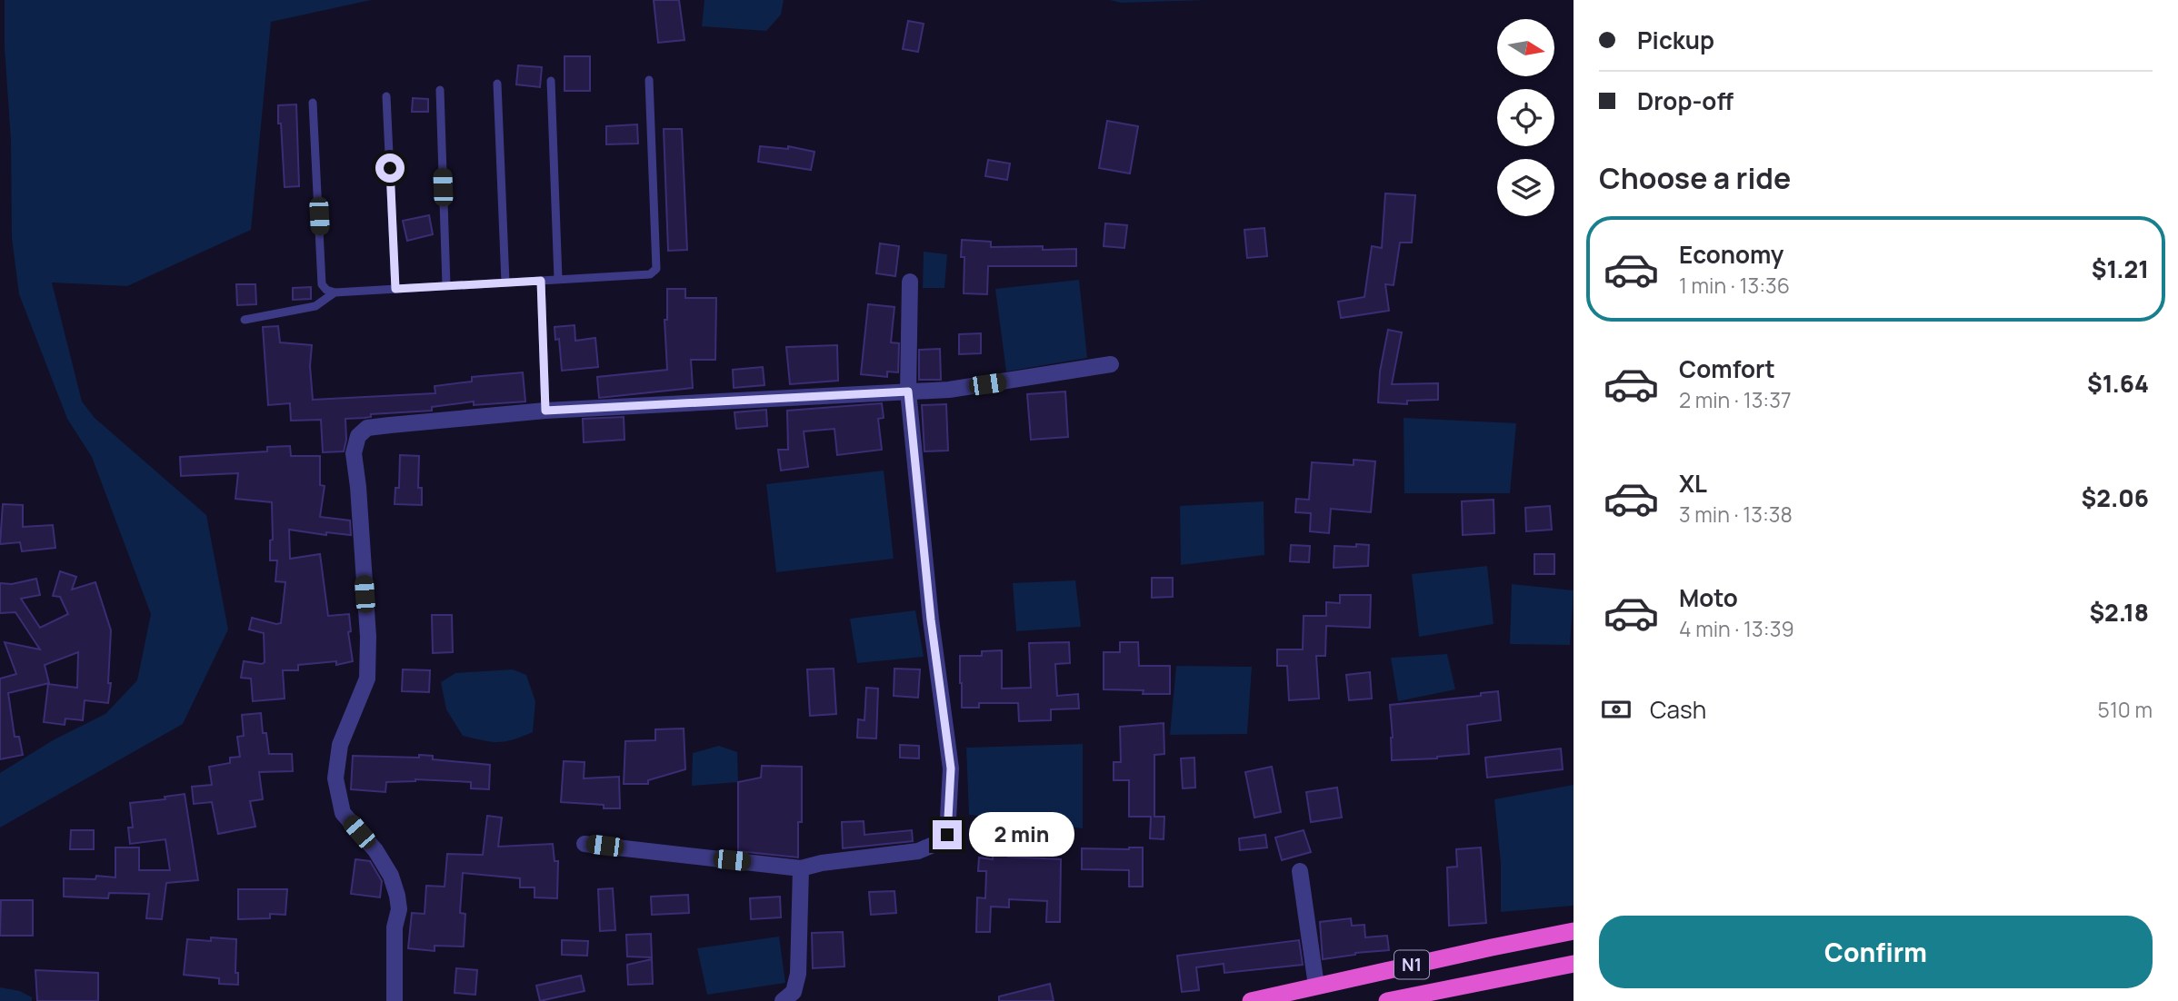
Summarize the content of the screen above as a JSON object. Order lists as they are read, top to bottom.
{
  "streets": {
    "highway": ["N1"]
  },
  "north": "right",
  "page": {
    "banner": ["Pickup", "Drop-off"],
    "heading": "Choose a ride",
    "list": [
      {
        "name": "Economy",
        "note": "1 min · 13:36",
        "value": "$1.21"
      },
      {
        "name": "Comfort",
        "note": "2 min · 13:37",
        "value": "$1.64"
      },
      {
        "name": "XL",
        "note": "3 min · 13:38",
        "value": "$2.06"
      },
      {
        "name": "Moto",
        "note": "4 min · 13:39",
        "value": "$2.18"
      }
    ],
    "pay": ["Cash", "510 m"],
    "bubble": "2 min",
    "buttons": "Confirm"
  }
}
